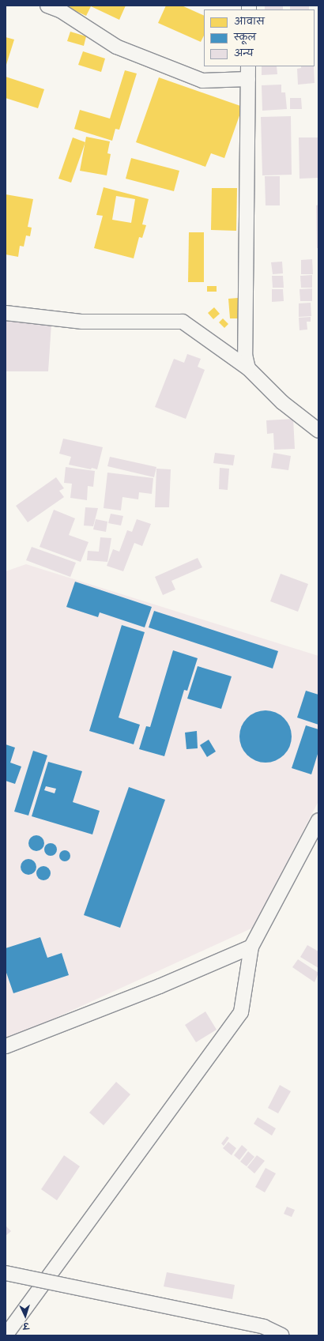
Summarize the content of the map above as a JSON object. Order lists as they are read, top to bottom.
{
  "legend": ["आवास", "स्कूल", "अन्य"],
  "north": "bottom"
}
